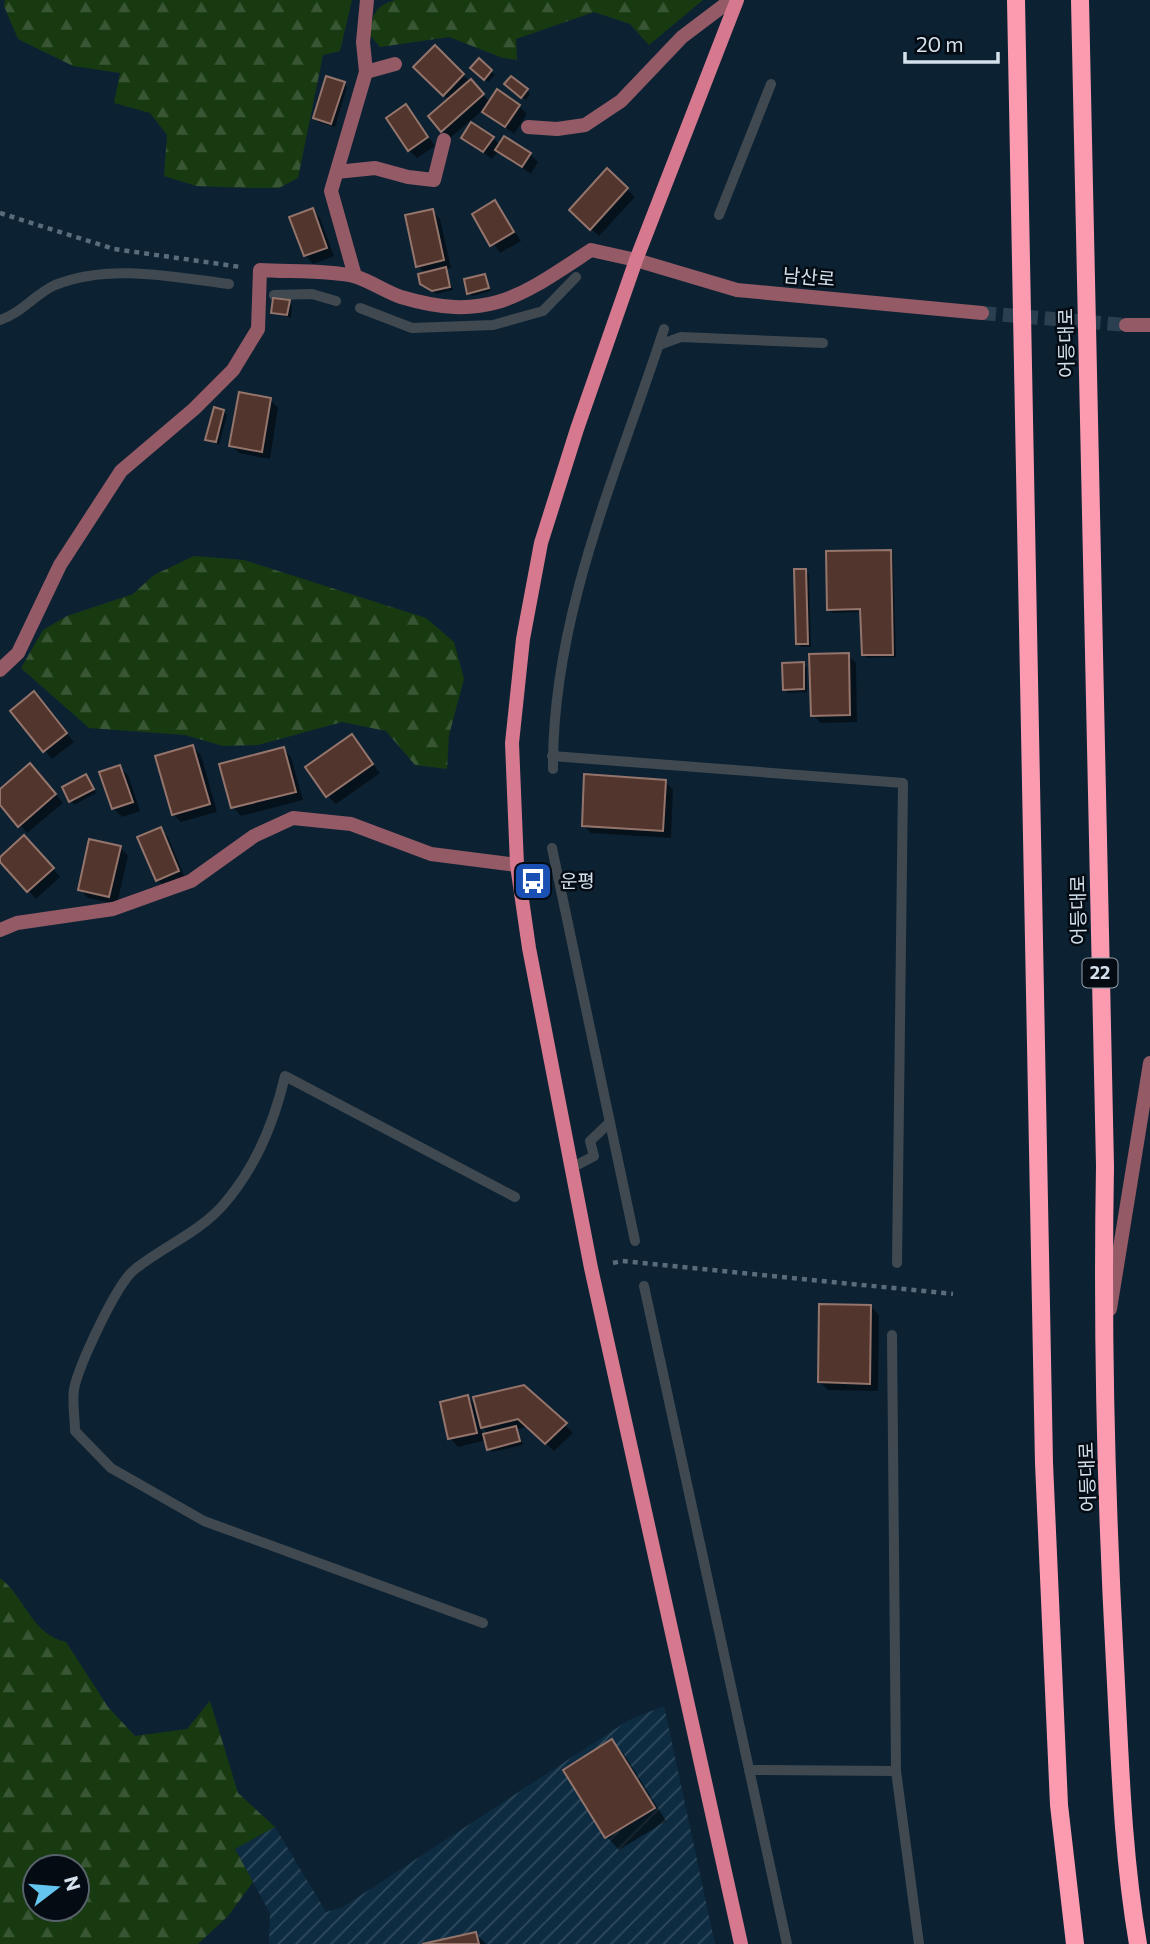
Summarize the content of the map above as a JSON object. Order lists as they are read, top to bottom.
{
  "streets": {
    "main road": ["어등대로", "22"],
    "street": ["남산로"]
  },
  "places": {
    "bus stop": ["운평"]
  },
  "scale_bar": "20 m",
  "north": "right"
}
